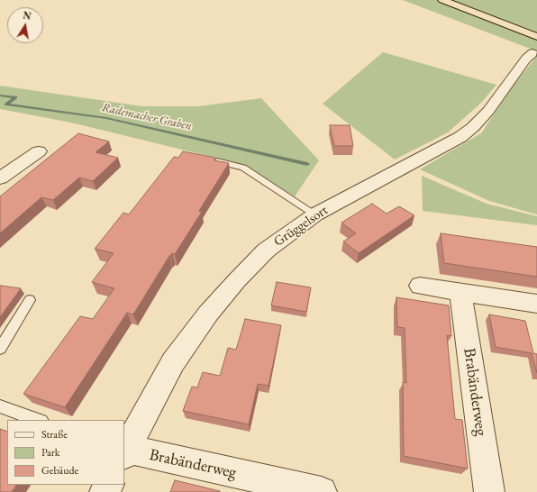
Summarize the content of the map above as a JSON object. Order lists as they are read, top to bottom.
{
  "streets": {
    "street": ["Grüggelsort", "Brabänderweg"]
  },
  "crossings": [
    ["Grüggelsort", "Brabänderweg"]
  ],
  "water": ["Rademacher Graben"],
  "legend": ["Straße", "Park", "Gebäude"],
  "north": "top"
}
